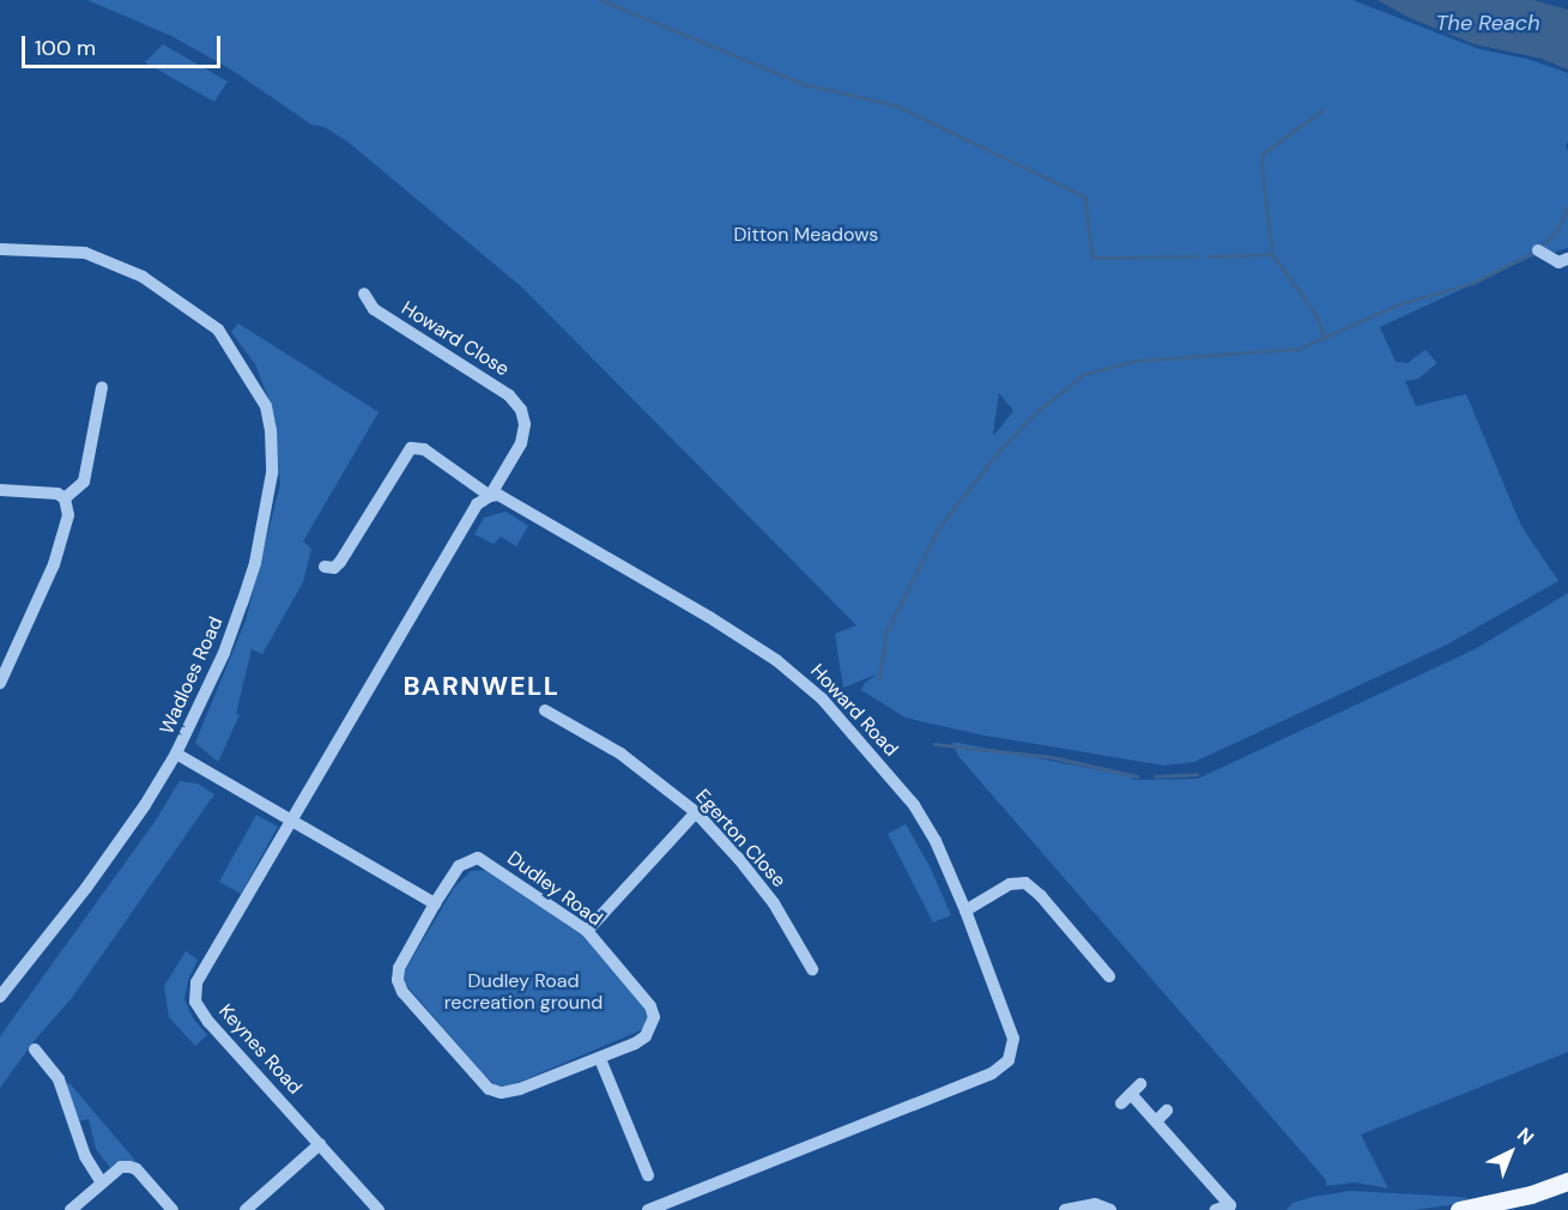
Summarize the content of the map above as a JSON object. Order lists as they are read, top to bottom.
{
  "streets": {
    "street": [
      "Howard Close",
      "Wadloes Road",
      "Howard Road",
      "Egerton Close",
      "Dudley Road",
      "Keynes Road"
    ]
  },
  "crossings": [
    ["Howard Close", "Howard Road"]
  ],
  "districts": ["BARNWELL"],
  "water": ["The Reach"],
  "parks": ["Ditton Meadows", "Dudley Road recreation ground"],
  "scale_bar": "100 m",
  "north": "top right"
}
